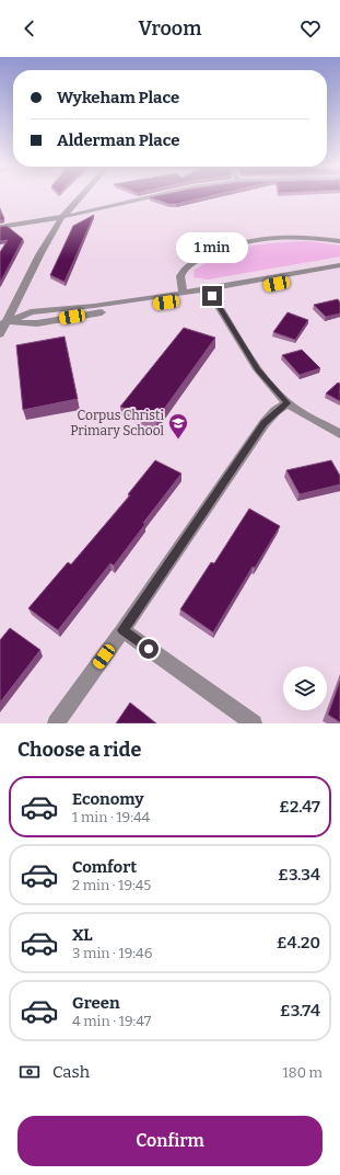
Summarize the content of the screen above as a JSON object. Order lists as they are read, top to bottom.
{
  "places": {
    "school or university": ["Corpus Christi Primary School"]
  },
  "page": {
    "header": "Vroom",
    "banner": ["Wykeham Place", "Alderman Place"],
    "bubble": "1 min",
    "heading": "Choose a ride",
    "list": [
      {
        "name": "Economy",
        "note": "1 min · 19:44",
        "value": "£2.47"
      },
      {
        "name": "Comfort",
        "note": "2 min · 19:45",
        "value": "£3.34"
      },
      {
        "name": "XL",
        "note": "3 min · 19:46",
        "value": "£4.20"
      },
      {
        "name": "Green",
        "note": "4 min · 19:47",
        "value": "£3.74"
      }
    ],
    "pay": ["Cash", "180 m"],
    "buttons": "Confirm"
  }
}
